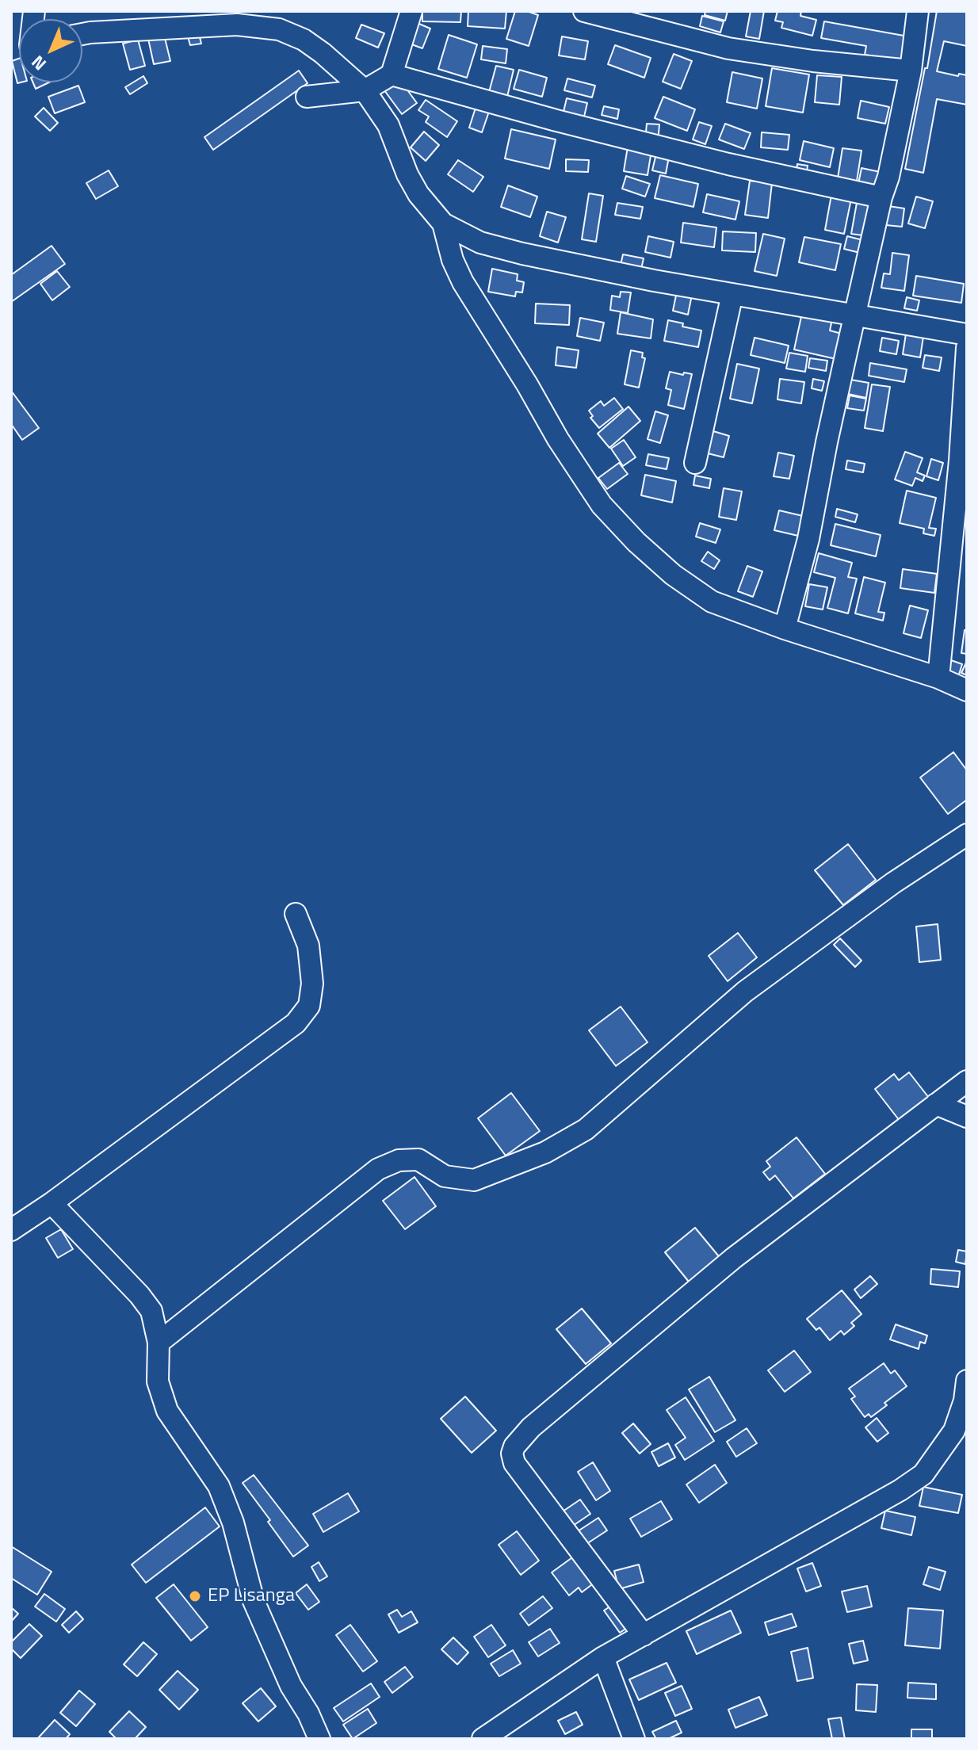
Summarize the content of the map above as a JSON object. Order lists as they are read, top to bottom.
{
  "places": ["EP Lisanga"],
  "north": "bottom left"
}
